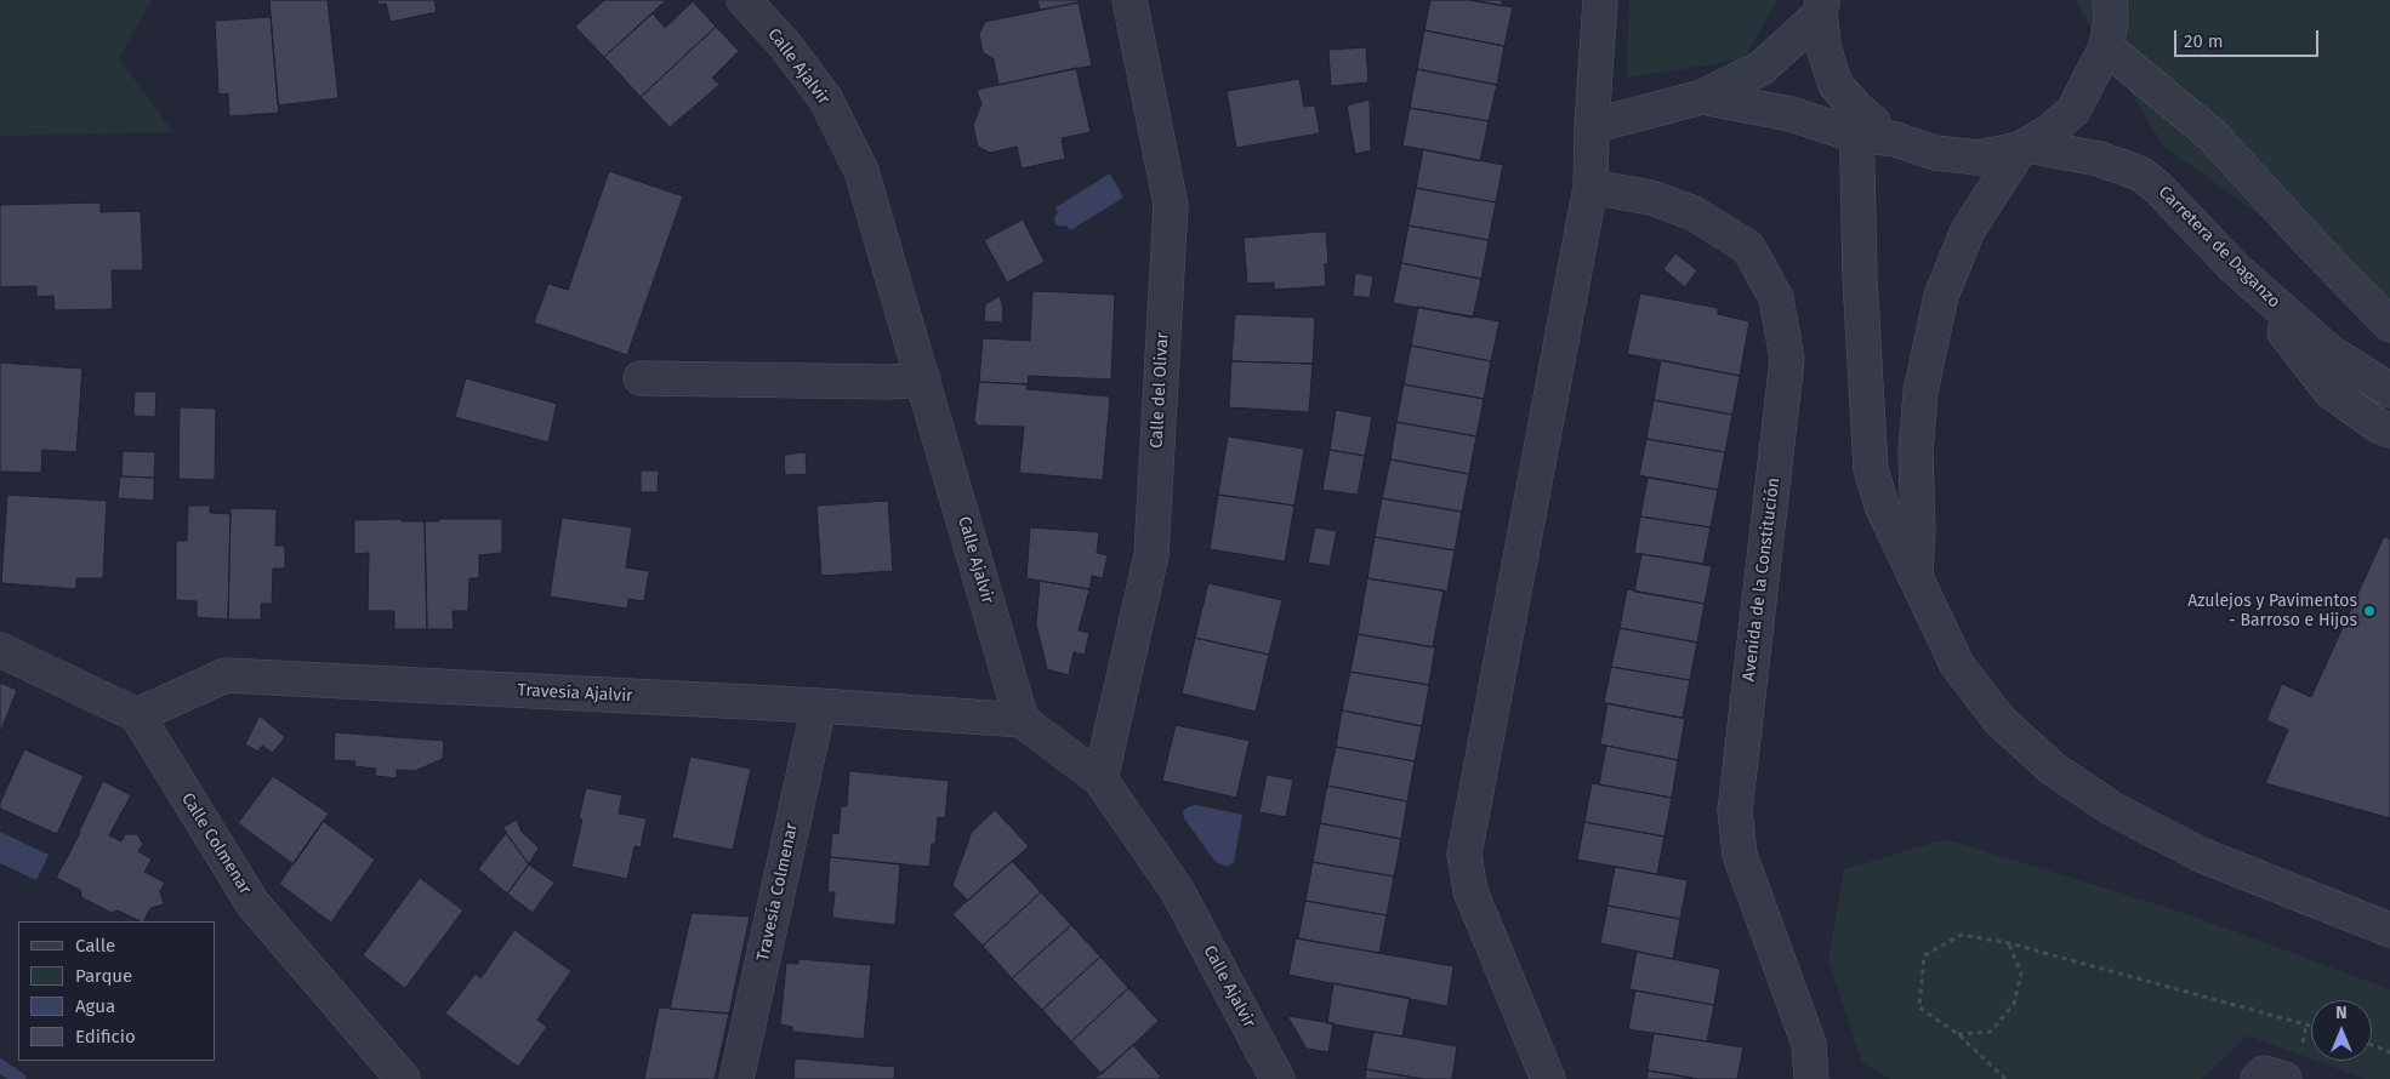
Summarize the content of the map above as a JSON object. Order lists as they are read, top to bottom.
{
  "streets": {
    "street": [
      "Calle Ajalvir",
      "Carretera de Daganzo",
      "Calle del Olivar",
      "Avenida de la Constitución",
      "Travesía Ajalvir",
      "Calle Colmenar",
      "Travesía Colmenar"
    ]
  },
  "crossings": [
    ["Calle Ajalvir", "Calle del Olivar"],
    ["Calle Ajalvir", "Travesía Ajalvir"],
    ["Travesía Ajalvir", "Calle Colmenar"],
    ["Travesía Ajalvir", "Travesía Colmenar"]
  ],
  "places": ["Azulejos y Pavimentos - Barroso e Hijos"],
  "legend": [
    "Calle",
    "Parque",
    "Agua",
    "Edificio"
  ],
  "scale_bar": "20 m",
  "north": "top"
}
